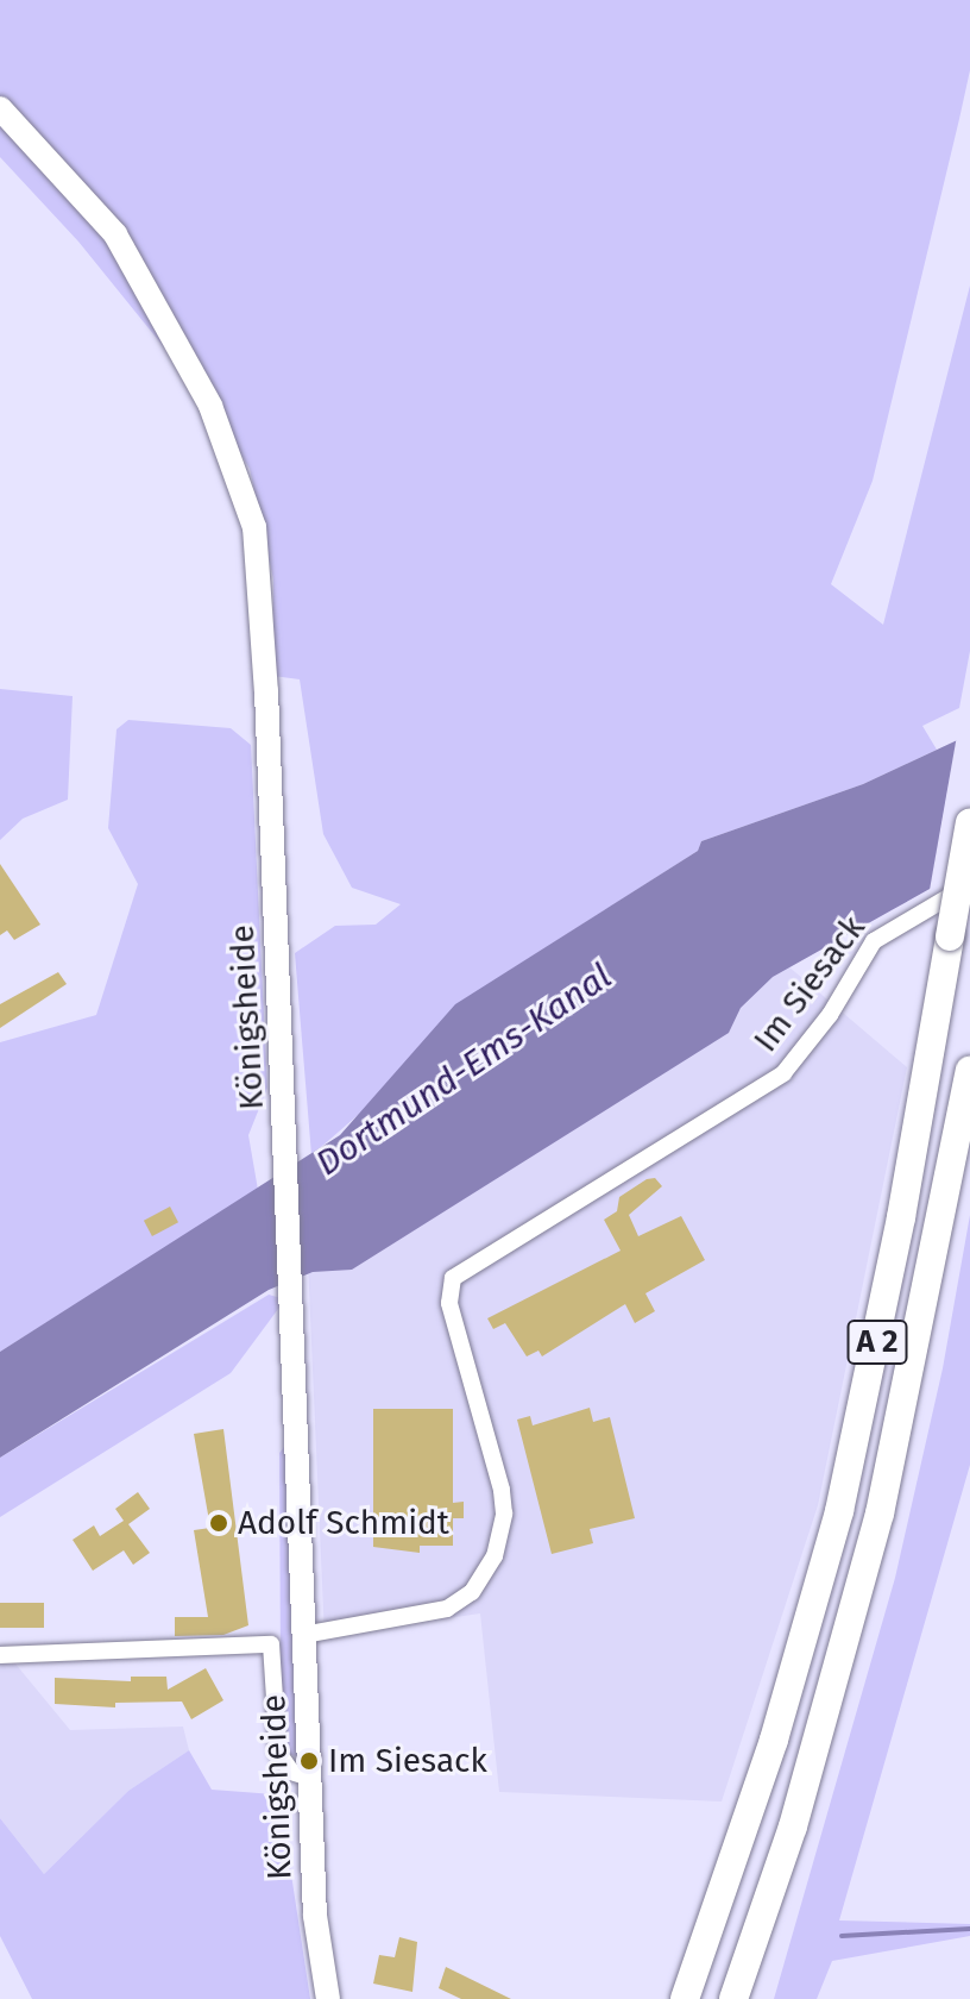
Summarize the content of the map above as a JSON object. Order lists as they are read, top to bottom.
{
  "streets": {
    "highway": ["A 2"],
    "main road": ["Königsheide"],
    "street": ["Im Siesack"]
  },
  "crossings": [
    ["Im Siesack", "Königsheide"]
  ],
  "water": ["Dortmund-Ems-Kanal"],
  "places": ["Adolf Schmidt", "Im Siesack"]
}
